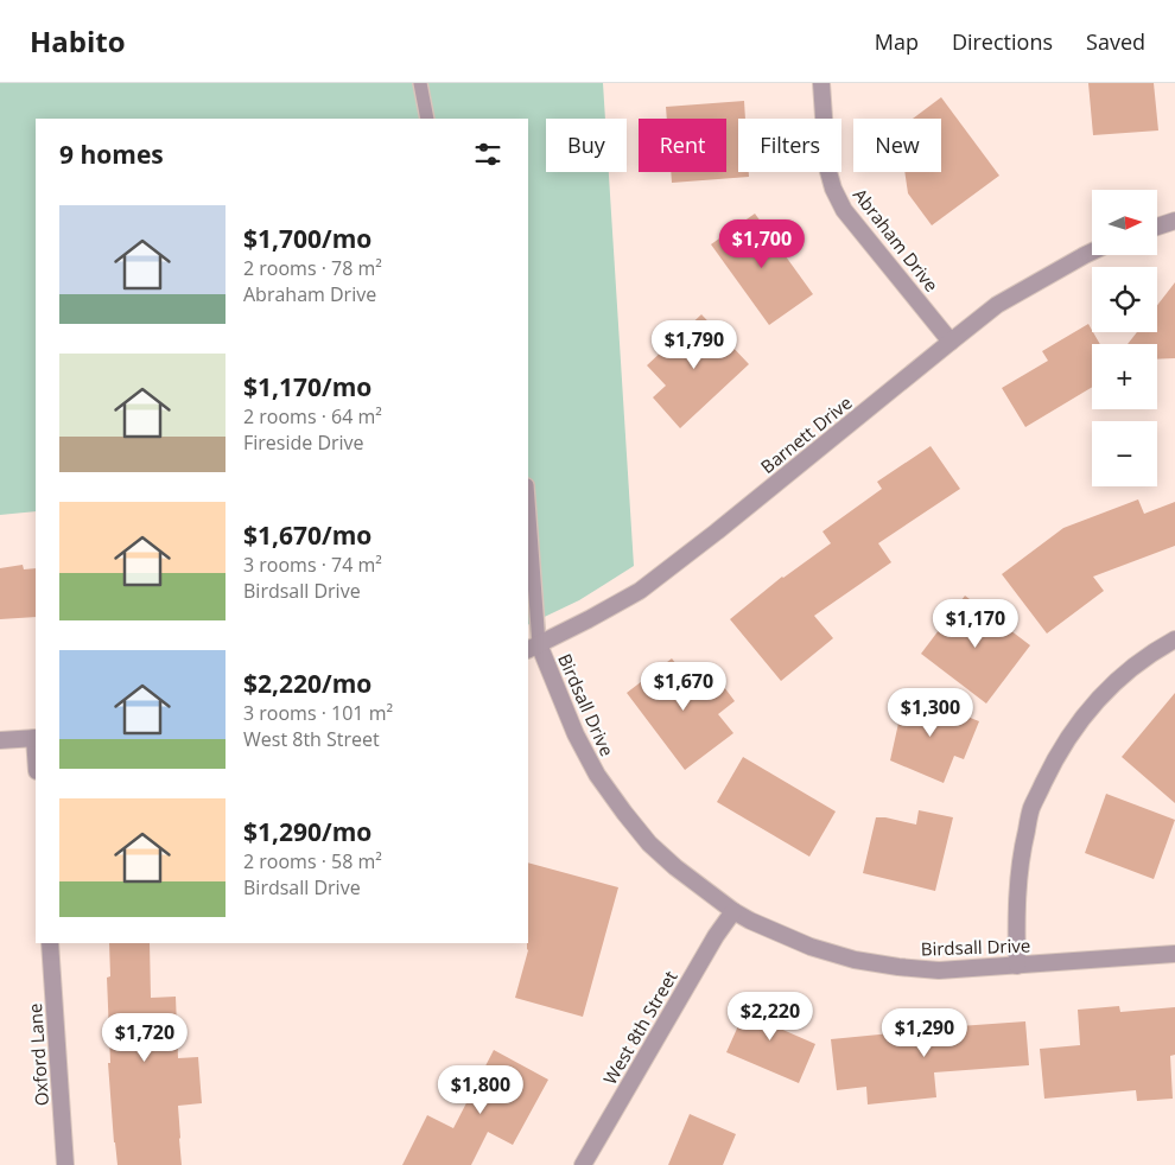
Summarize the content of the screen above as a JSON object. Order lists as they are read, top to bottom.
{
  "streets": {
    "street": [
      "Abraham Drive",
      "Barnett Drive",
      "Birdsall Drive",
      "West 8th Street",
      "Oxford Lane"
    ]
  },
  "crossings": [
    ["Abraham Drive", "Barnett Drive"],
    ["Barnett Drive", "Birdsall Drive"],
    ["Birdsall Drive", "West 8th Street"]
  ],
  "north": "right",
  "page": {
    "header": "Habito",
    "nav": ["Map", "Directions", "Saved"],
    "chip": [
      "Buy",
      "Rent",
      "Filters",
      "New"
    ],
    "heading": "9 homes",
    "map_buttons": ["+", "−"],
    "list": [
      {
        "name": "$1,700/mo",
        "note": "2 rooms · 78 m² · Abraham Drive"
      },
      {
        "name": "$1,170/mo",
        "note": "2 rooms · 64 m² · Fireside Drive"
      },
      {
        "name": "$1,670/mo",
        "note": "3 rooms · 74 m² · Birdsall Drive"
      },
      {
        "name": "$2,220/mo",
        "note": "3 rooms · 101 m² · West 8th Street"
      },
      {
        "name": "$1,290/mo",
        "note": "2 rooms · 58 m² · Birdsall Drive"
      }
    ],
    "price": [
      "$1,700",
      "$1,790",
      "$1,170",
      "$1,670",
      "$1,300",
      "$2,220",
      "$1,290",
      "$1,720",
      "$1,800"
    ]
  }
}
